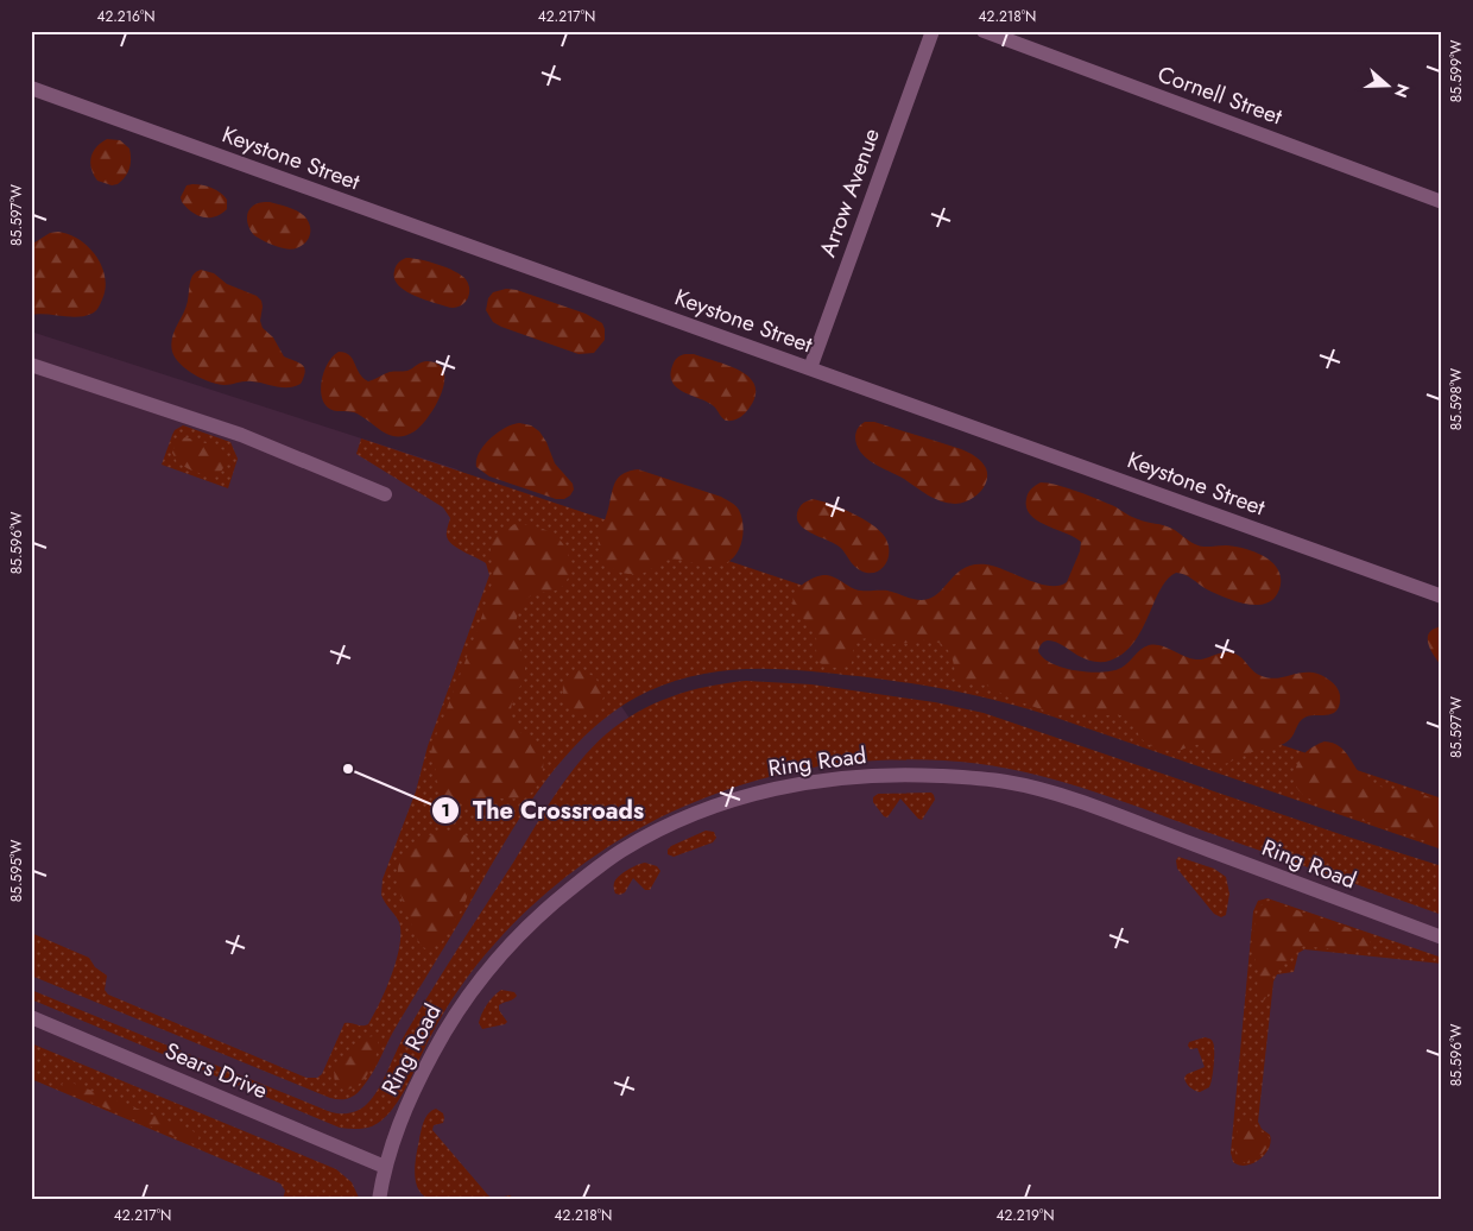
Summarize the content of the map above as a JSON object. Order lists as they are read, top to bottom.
{
  "streets": {
    "street": [
      "Cornell Street",
      "Keystone Street",
      "Arrow Avenue",
      "Ring Road",
      "Sears Drive"
    ]
  },
  "crossings": [
    ["Keystone Street", "Arrow Avenue"],
    ["Ring Road", "Sears Drive"]
  ],
  "places": ["The Crossroads"],
  "north": "right",
  "coordinates": [
    "42.216°N",
    "42.217°N",
    "42.218°N",
    "85.599°W",
    "85.597°W",
    "85.598°W",
    "85.596°W",
    "85.595°W",
    "42.219°N"
  ]
}
